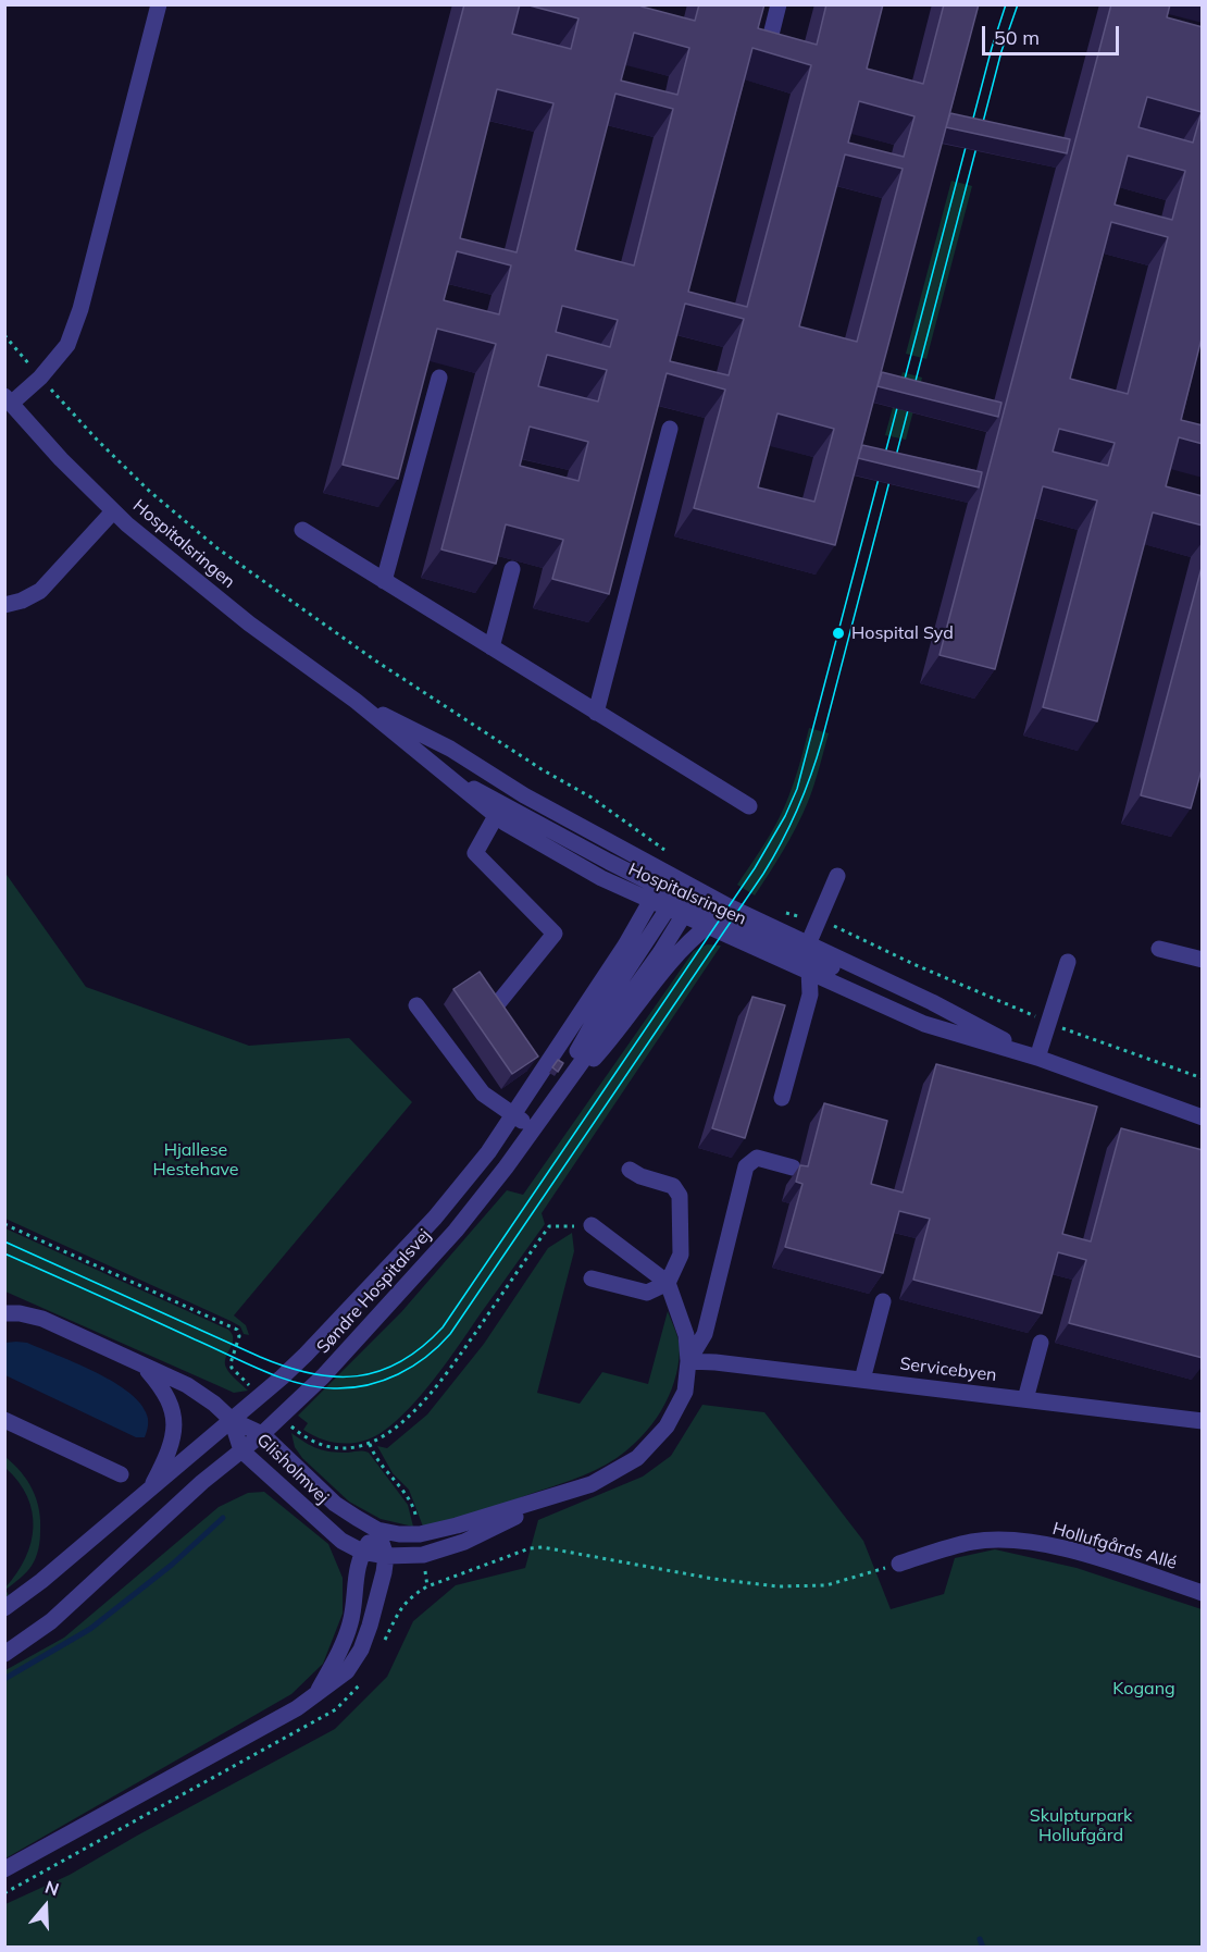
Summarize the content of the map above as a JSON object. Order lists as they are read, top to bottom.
{
  "streets": {
    "street": [
      "Hospitalsringen",
      "Søndre Hospitalsvej",
      "Servicebyen",
      "Glisholmvej",
      "Hollufgårds Allé"
    ]
  },
  "crossings": [
    ["Hospitalsringen", "Søndre Hospitalsvej"],
    ["Søndre Hospitalsvej", "Glisholmvej"]
  ],
  "parks": ["Hjallese Hestehave", "Kogang", "Skulpturpark Hollufgård"],
  "places": ["Hospital Syd"],
  "scale_bar": "50 m",
  "north": "top"
}
